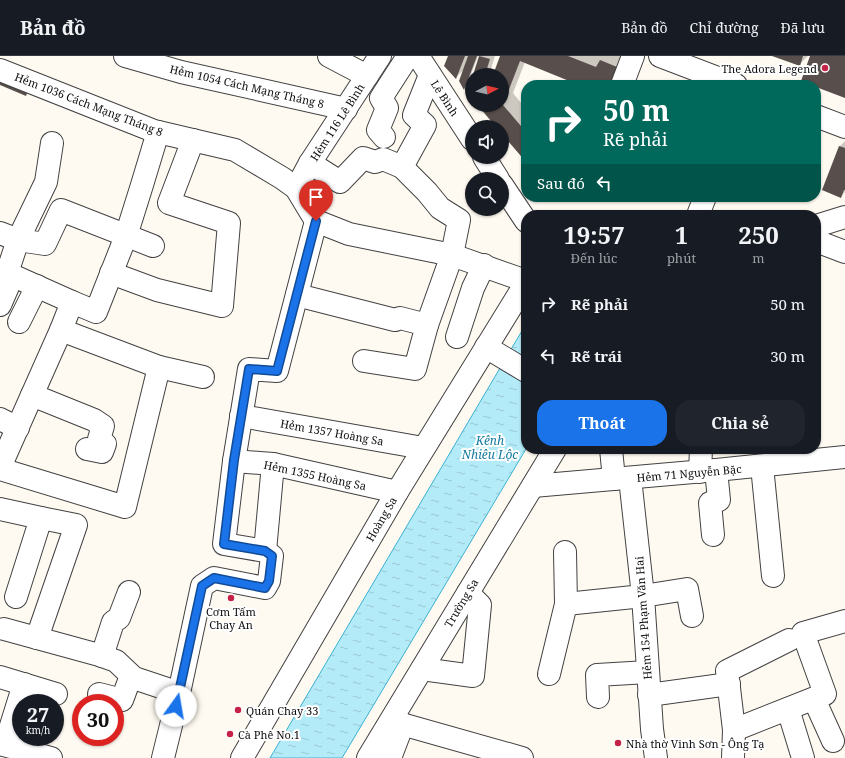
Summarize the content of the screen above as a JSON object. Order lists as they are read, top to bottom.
{
  "streets": {
    "street": [
      "Hẻm 1054 Cách Mạng Tháng 8",
      "Lê Bình",
      "Hẻm 1036 Cách Mạng Tháng 8",
      "Hẻm 116 Lê Bình",
      "Hẻm 1357 Hoàng Sa",
      "Hẻm 71 Nguyễn Bặc",
      "Hẻm 1355 Hoàng Sa",
      "Hoàng Sa",
      "Trường Sa",
      "Hẻm 154 Phạm Văn Hai"
    ]
  },
  "crossings": [
    ["Hẻm 1054 Cách Mạng Tháng 8", "Hẻm 116 Lê Bình"],
    ["Hẻm 1036 Cách Mạng Tháng 8", "Hẻm 116 Lê Bình"],
    ["Hẻm 1357 Hoàng Sa", "Hoàng Sa"],
    ["Hẻm 71 Nguyễn Bặc", "Trường Sa"],
    ["Hẻm 71 Nguyễn Bặc", "Hẻm 154 Phạm Văn Hai"],
    ["Hẻm 1355 Hoàng Sa", "Hoàng Sa"]
  ],
  "water": ["Kênh Nhiêu Lộc"],
  "places": [
    "The Adora Legend",
    "Cơm Tấm Chay An",
    "Quán Chay 33",
    "Cà Phê No.1",
    "Nhà thờ Vinh Sơn - Ông Tạ"
  ],
  "north": "right",
  "page": {
    "header": "Bản đồ",
    "nav": ["Bản đồ", "Chỉ đường", "Đã lưu"],
    "turn": ["50 m", "Rẽ phải"],
    "then": "Sau đó",
    "eta": [
      "19:57",
      "Đến lúc",
      "1",
      "phút",
      "250",
      "m"
    ],
    "list": [
      {
        "name": "Rẽ phải",
        "value": "50 m"
      },
      {
        "name": "Rẽ trái",
        "value": "30 m"
      }
    ],
    "buttons": ["Thoát", "Chia sẻ"],
    "speed": "27 km/h",
    "limit": "30"
  }
}
